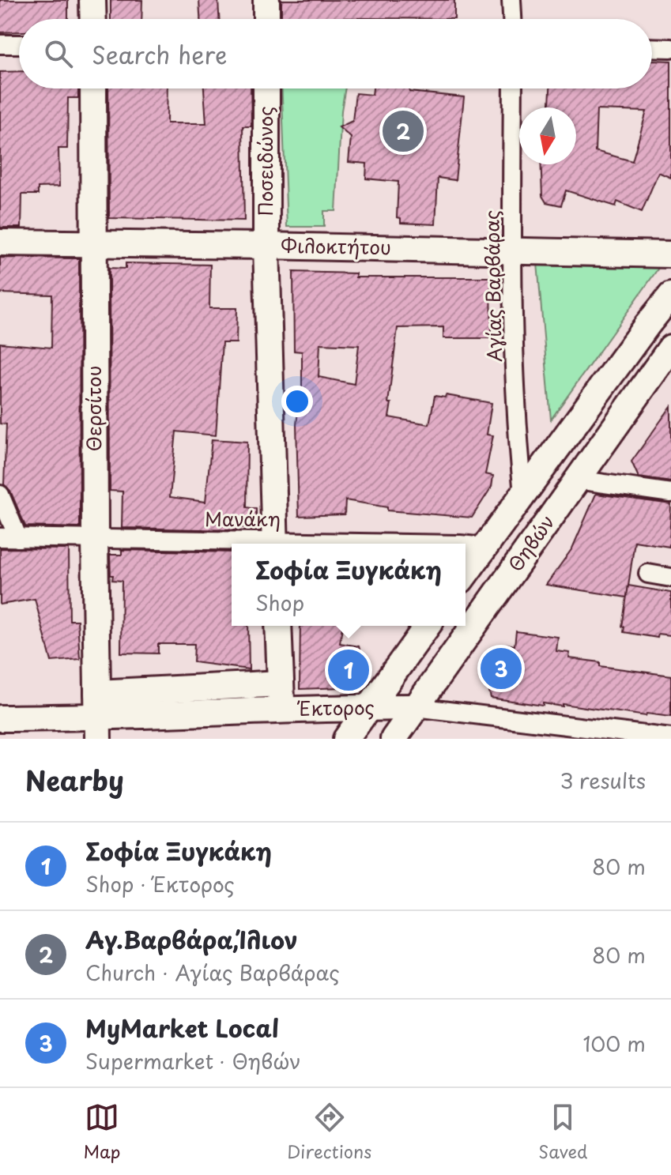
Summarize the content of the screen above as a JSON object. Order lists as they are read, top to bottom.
{
  "streets": {
    "street": [
      "Ποσειδώνος",
      "Φιλοκτήτου",
      "Αγίας Βαρβάρας",
      "Θερσίτου",
      "Μανάκη",
      "Θηβών",
      "Έκτορος"
    ]
  },
  "crossings": [
    ["Ποσειδώνος", "Φιλοκτήτου"],
    ["Φιλοκτήτου", "Αγίας Βαρβάρας"],
    ["Φιλοκτήτου", "Θερσίτου"],
    ["Αγίας Βαρβάρας", "Θηβών"],
    ["Θερσίτου", "Μανάκη"],
    ["Θερσίτου", "Έκτορος"],
    ["Μανάκη", "Θηβών"],
    ["Θηβών", "Έκτορος"]
  ],
  "north": "bottom",
  "page": {
    "search": "Search here",
    "pins": ["2", "3", "1"],
    "popup": ["Σοφία Ξυγκάκη", "Shop"],
    "heading": ["Nearby", "3 results"],
    "list": [
      {
        "mark": "1",
        "name": "Σοφία Ξυγκάκη",
        "note": "Shop · Έκτορος",
        "value": "80 m"
      },
      {
        "mark": "2",
        "name": "Αγ.Βαρβάρα,Ίλιον",
        "note": "Church · Αγίας Βαρβάρας",
        "value": "80 m"
      },
      {
        "mark": "3",
        "name": "MyMarket Local",
        "note": "Supermarket · Θηβών",
        "value": "100 m"
      }
    ],
    "nav": ["Map", "Directions", "Saved"]
  }
}
